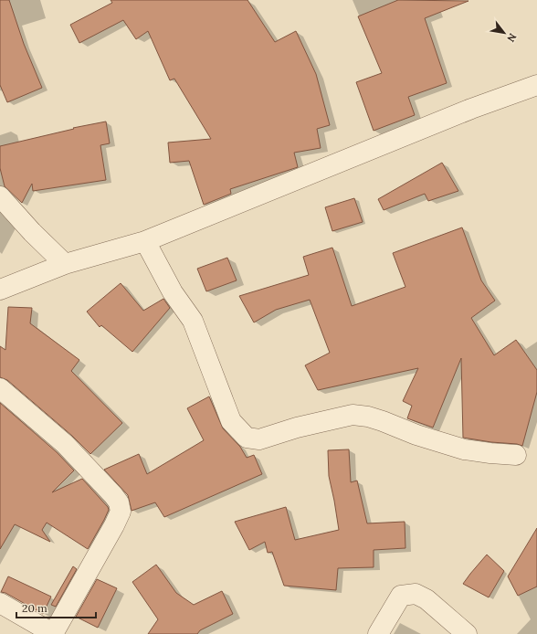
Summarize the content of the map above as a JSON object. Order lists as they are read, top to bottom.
{
  "scale_bar": "20 m",
  "north": "bottom right"
}
